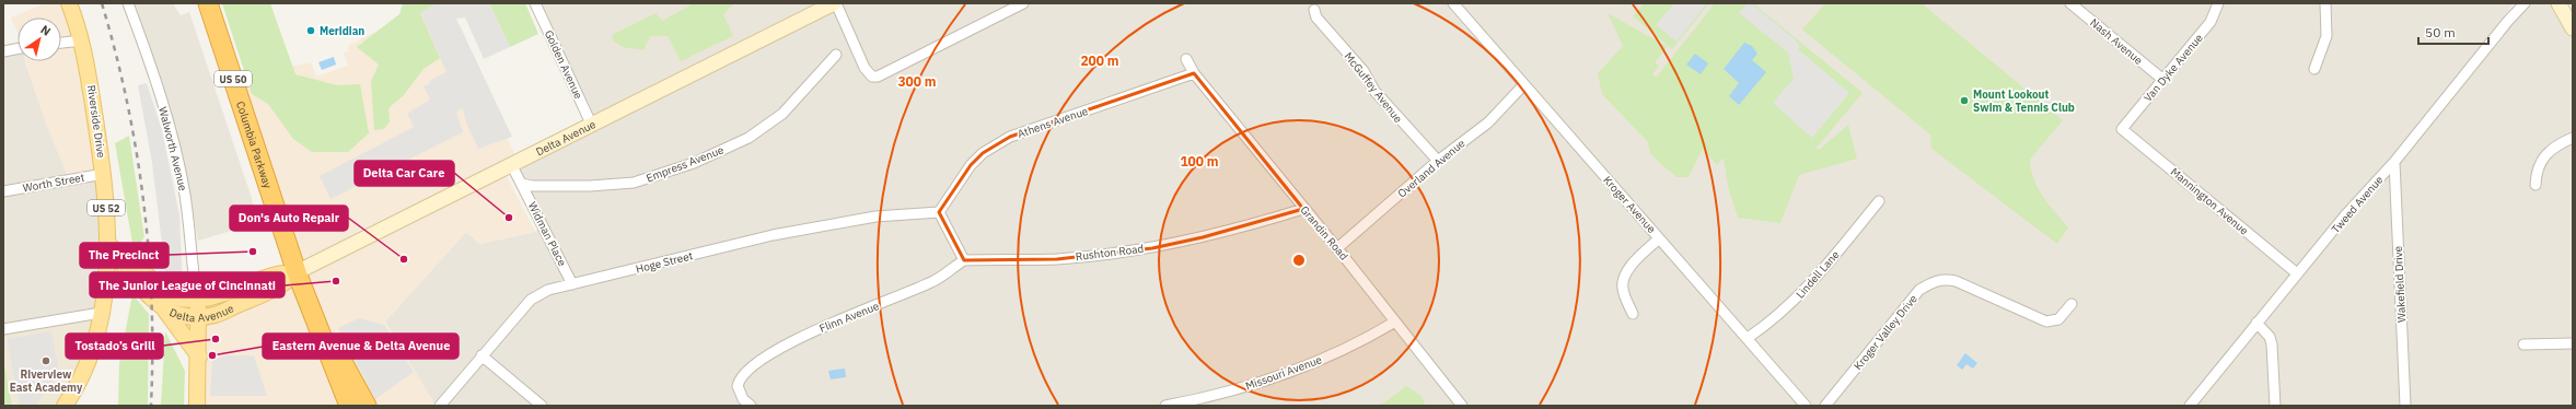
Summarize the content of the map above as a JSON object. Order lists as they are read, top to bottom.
{
  "streets": {
    "highway": ["US 50", "Columbia Parkway"],
    "main road": ["Riverside Drive", "Delta Avenue", "US 52"],
    "street": [
      "Nash Avenue",
      "Golden Avenue",
      "Van Dyke Avenue",
      "McGuffey Avenue",
      "Athens Avenue",
      "Walworth Avenue",
      "Empress Avenue",
      "Overland Avenue",
      "Worth Street",
      "Mannington Avenue",
      "Kroger Avenue",
      "Tweed Avenue",
      "Grandin Road",
      "Widman Place",
      "Rushton Road",
      "Hoge Street",
      "Lindell Lane",
      "Wakefield Drive",
      "Flinn Avenue",
      "Kroger Valley Drive",
      "Missouri Avenue"
    ]
  },
  "crossings": [
    ["Nash Avenue", "Van Dyke Avenue"],
    ["Golden Avenue", "Delta Avenue"],
    ["Van Dyke Avenue", "Mannington Avenue"],
    ["McGuffey Avenue", "Overland Avenue"],
    ["Riverside Drive", "Delta Avenue"],
    ["Riverside Drive", "Worth Street"],
    ["Riverside Drive", "US 52"],
    ["Athens Avenue", "Grandin Road"],
    ["Athens Avenue", "Hoge Street"],
    ["Delta Avenue", "Columbia Parkway"],
    ["Delta Avenue", "Walworth Avenue"],
    ["Delta Avenue", "US 52"],
    ["Empress Avenue", "Widman Place"],
    ["Overland Avenue", "Kroger Avenue"],
    ["Overland Avenue", "Grandin Road"],
    ["Mannington Avenue", "Tweed Avenue"],
    ["Kroger Avenue", "Lindell Lane"],
    ["Tweed Avenue", "Wakefield Drive"],
    ["Grandin Road", "Rushton Road"],
    ["Grandin Road", "Missouri Avenue"],
    ["Widman Place", "Hoge Street"],
    ["Rushton Road", "Flinn Avenue"]
  ],
  "places": [
    "Meridian",
    "Mount Lookout Swim & Tennis Club",
    "Delta Car Care",
    "The Precinct",
    "Don's Auto Repair",
    "The Junior League of Cincinnati",
    "Tostado’s Grill",
    "Eastern Avenue & Delta Avenue",
    "Riverview East Academy"
  ],
  "scale_bar": "50 m",
  "north": "top right",
  "rings": ["200 m", "300 m", "100 m"]
}
